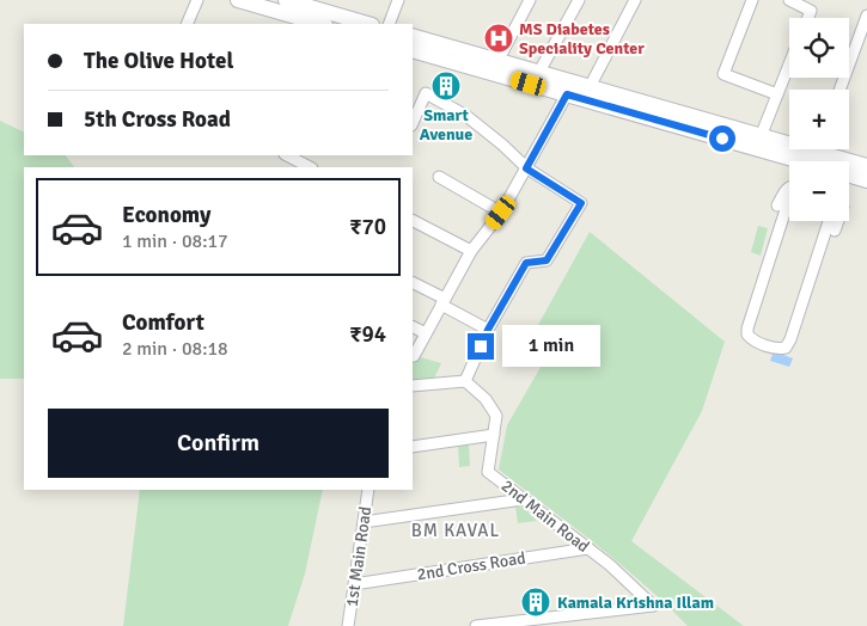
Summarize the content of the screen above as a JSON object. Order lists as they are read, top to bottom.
{
  "streets": {
    "street": ["2nd Main Road", "1st Main Road", "2nd Cross Road"]
  },
  "crossings": [
    ["2nd Main Road", "2nd Cross Road"],
    ["1st Main Road", "2nd Cross Road"]
  ],
  "districts": ["BM KAVAL"],
  "places": {
    "hospital": ["MS Diabetes Speciality Center"],
    "building": ["Smart Avenue", "Kamala Krishna Illam"]
  },
  "page": {
    "map_buttons": ["+", "−"],
    "banner": ["The Olive Hotel", "5th Cross Road"],
    "list": [
      {
        "name": "Economy",
        "note": "1 min · 08:17",
        "value": "₹70"
      },
      {
        "name": "Comfort",
        "note": "2 min · 08:18",
        "value": "₹94"
      }
    ],
    "bubble": "1 min",
    "buttons": "Confirm"
  }
}
